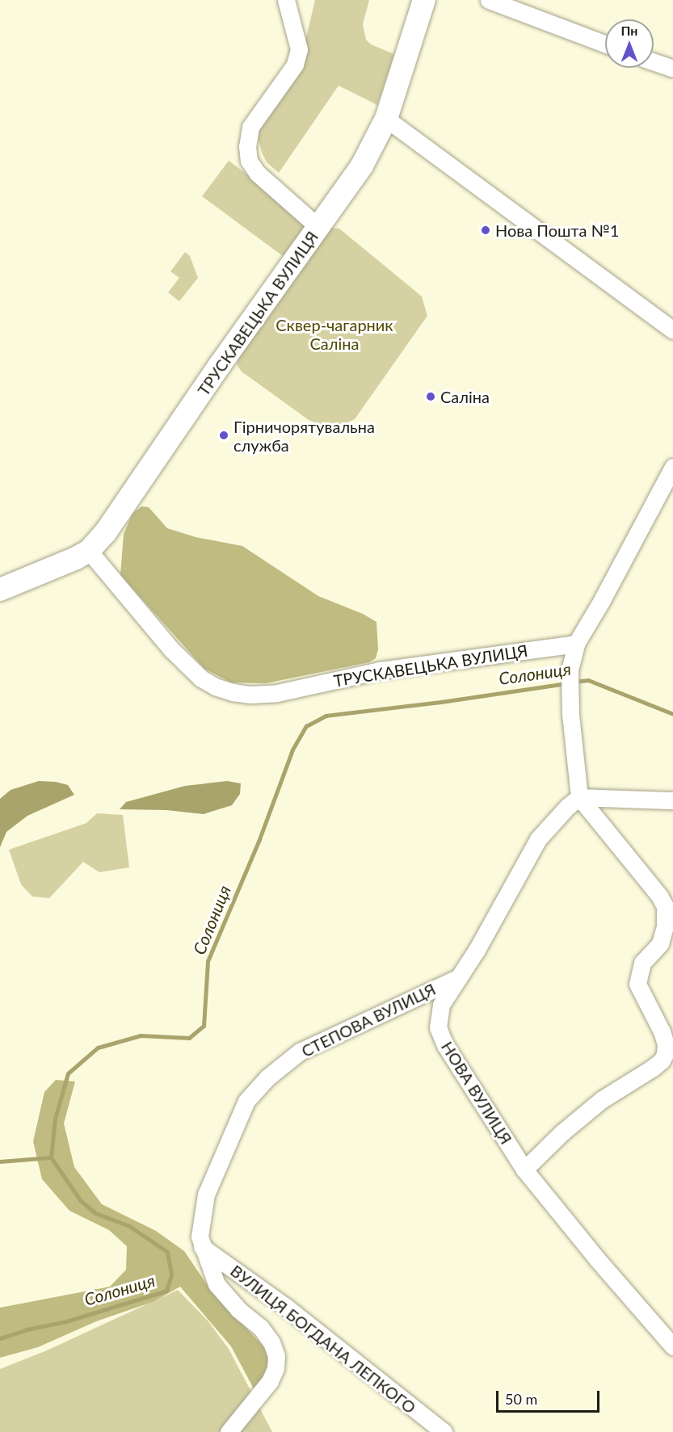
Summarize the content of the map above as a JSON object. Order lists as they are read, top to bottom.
{
  "streets": {
    "street": [
      "ТРУСКАВЕЦЬКА ВУЛИЦЯ",
      "СТЕПОВА ВУЛИЦЯ",
      "НОВА ВУЛИЦЯ",
      "ВУЛИЦЯ БОГДАНА ЛЕПКОГО"
    ]
  },
  "crossings": [
    ["СТЕПОВА ВУЛИЦЯ", "НОВА ВУЛИЦЯ"],
    ["СТЕПОВА ВУЛИЦЯ", "ВУЛИЦЯ БОГДАНА ЛЕПКОГО"]
  ],
  "water": ["Солониця"],
  "parks": ["Сквер-чагарник Саліна"],
  "places": ["Нова Пошта №1", "Саліна", "Гірничорятувальна служба"],
  "scale_bar": "50 m",
  "north": "top"
}
